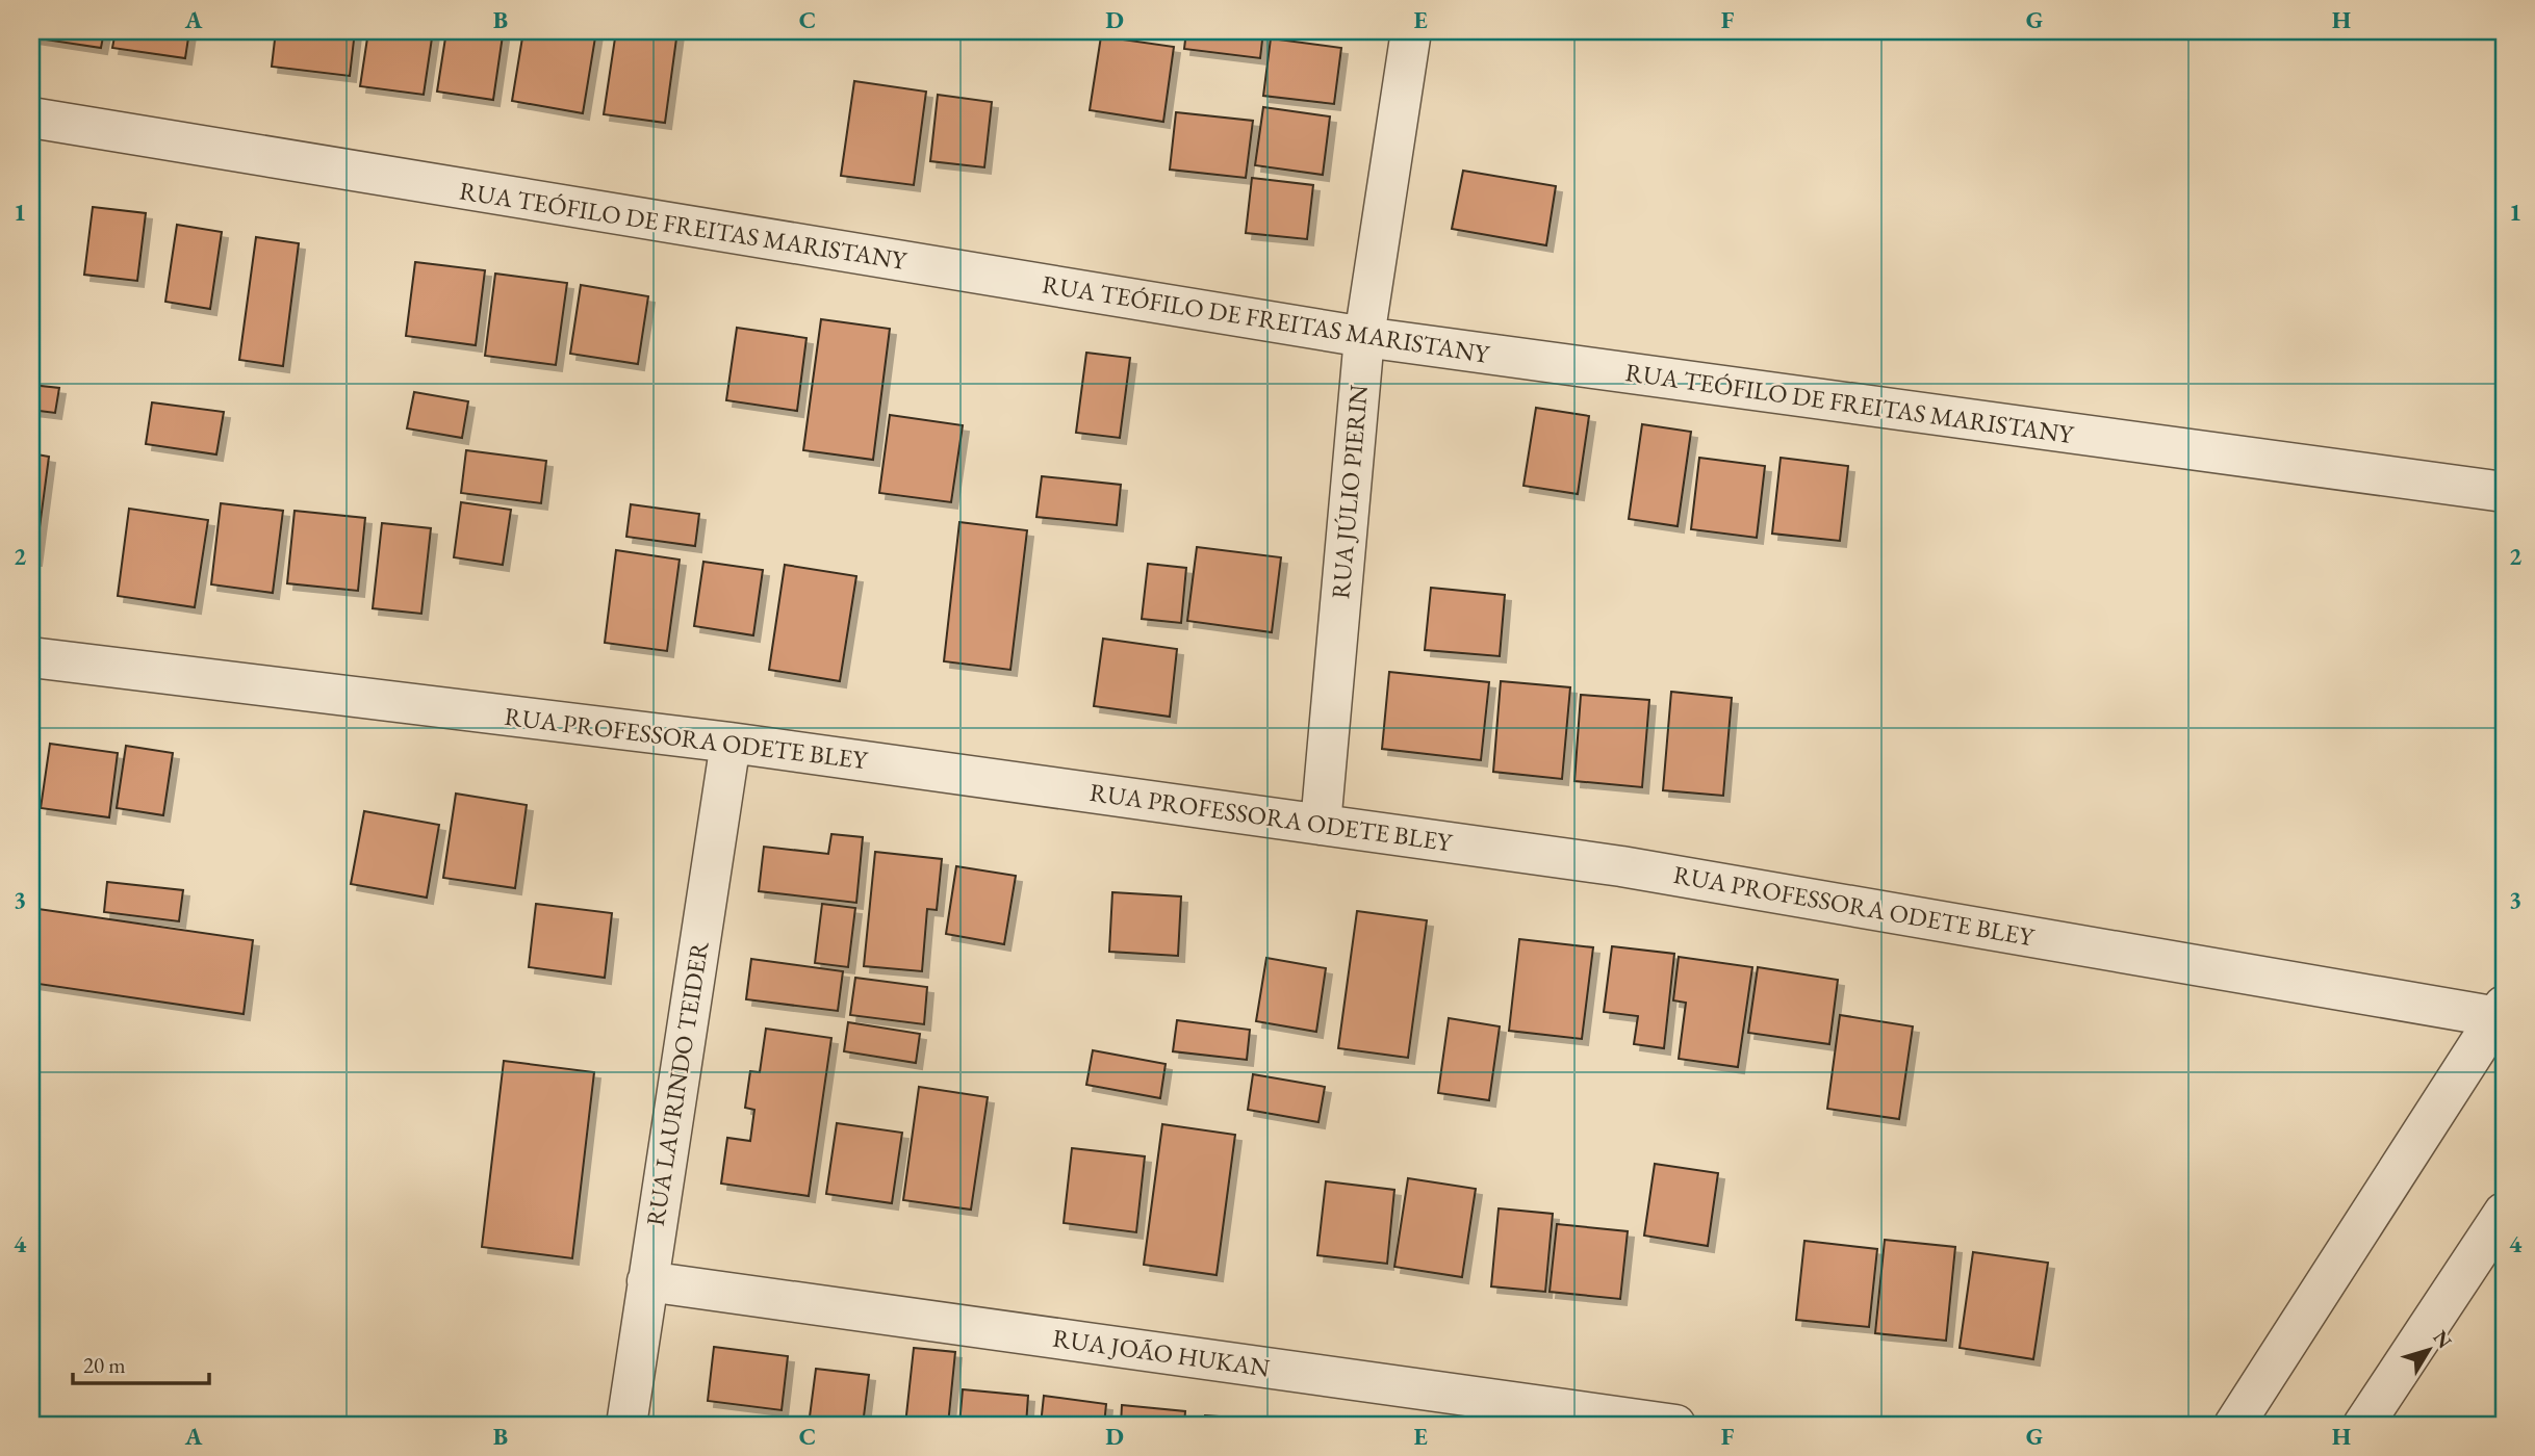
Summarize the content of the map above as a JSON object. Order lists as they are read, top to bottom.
{
  "streets": {
    "street": [
      "RUA TEÓFILO DE FREITAS MARISTANY",
      "RUA JÚLIO PIERIN",
      "RUA PROFESSORA ODETE BLEY",
      "RUA LAURINDO TEIDER",
      "RUA JOÃO HUKAN"
    ]
  },
  "crossings": [
    ["RUA TEÓFILO DE FREITAS MARISTANY", "RUA JÚLIO PIERIN"],
    ["RUA JÚLIO PIERIN", "RUA PROFESSORA ODETE BLEY"],
    ["RUA PROFESSORA ODETE BLEY", "RUA LAURINDO TEIDER"],
    ["RUA LAURINDO TEIDER", "RUA JOÃO HUKAN"]
  ],
  "scale_bar": "20 m",
  "north": "top right",
  "grid": {
    "columns": [
      "A",
      "B",
      "C",
      "D",
      "E",
      "F",
      "G",
      "H"
    ],
    "rows": [
      "1",
      "2",
      "3",
      "4"
    ]
  }
}
